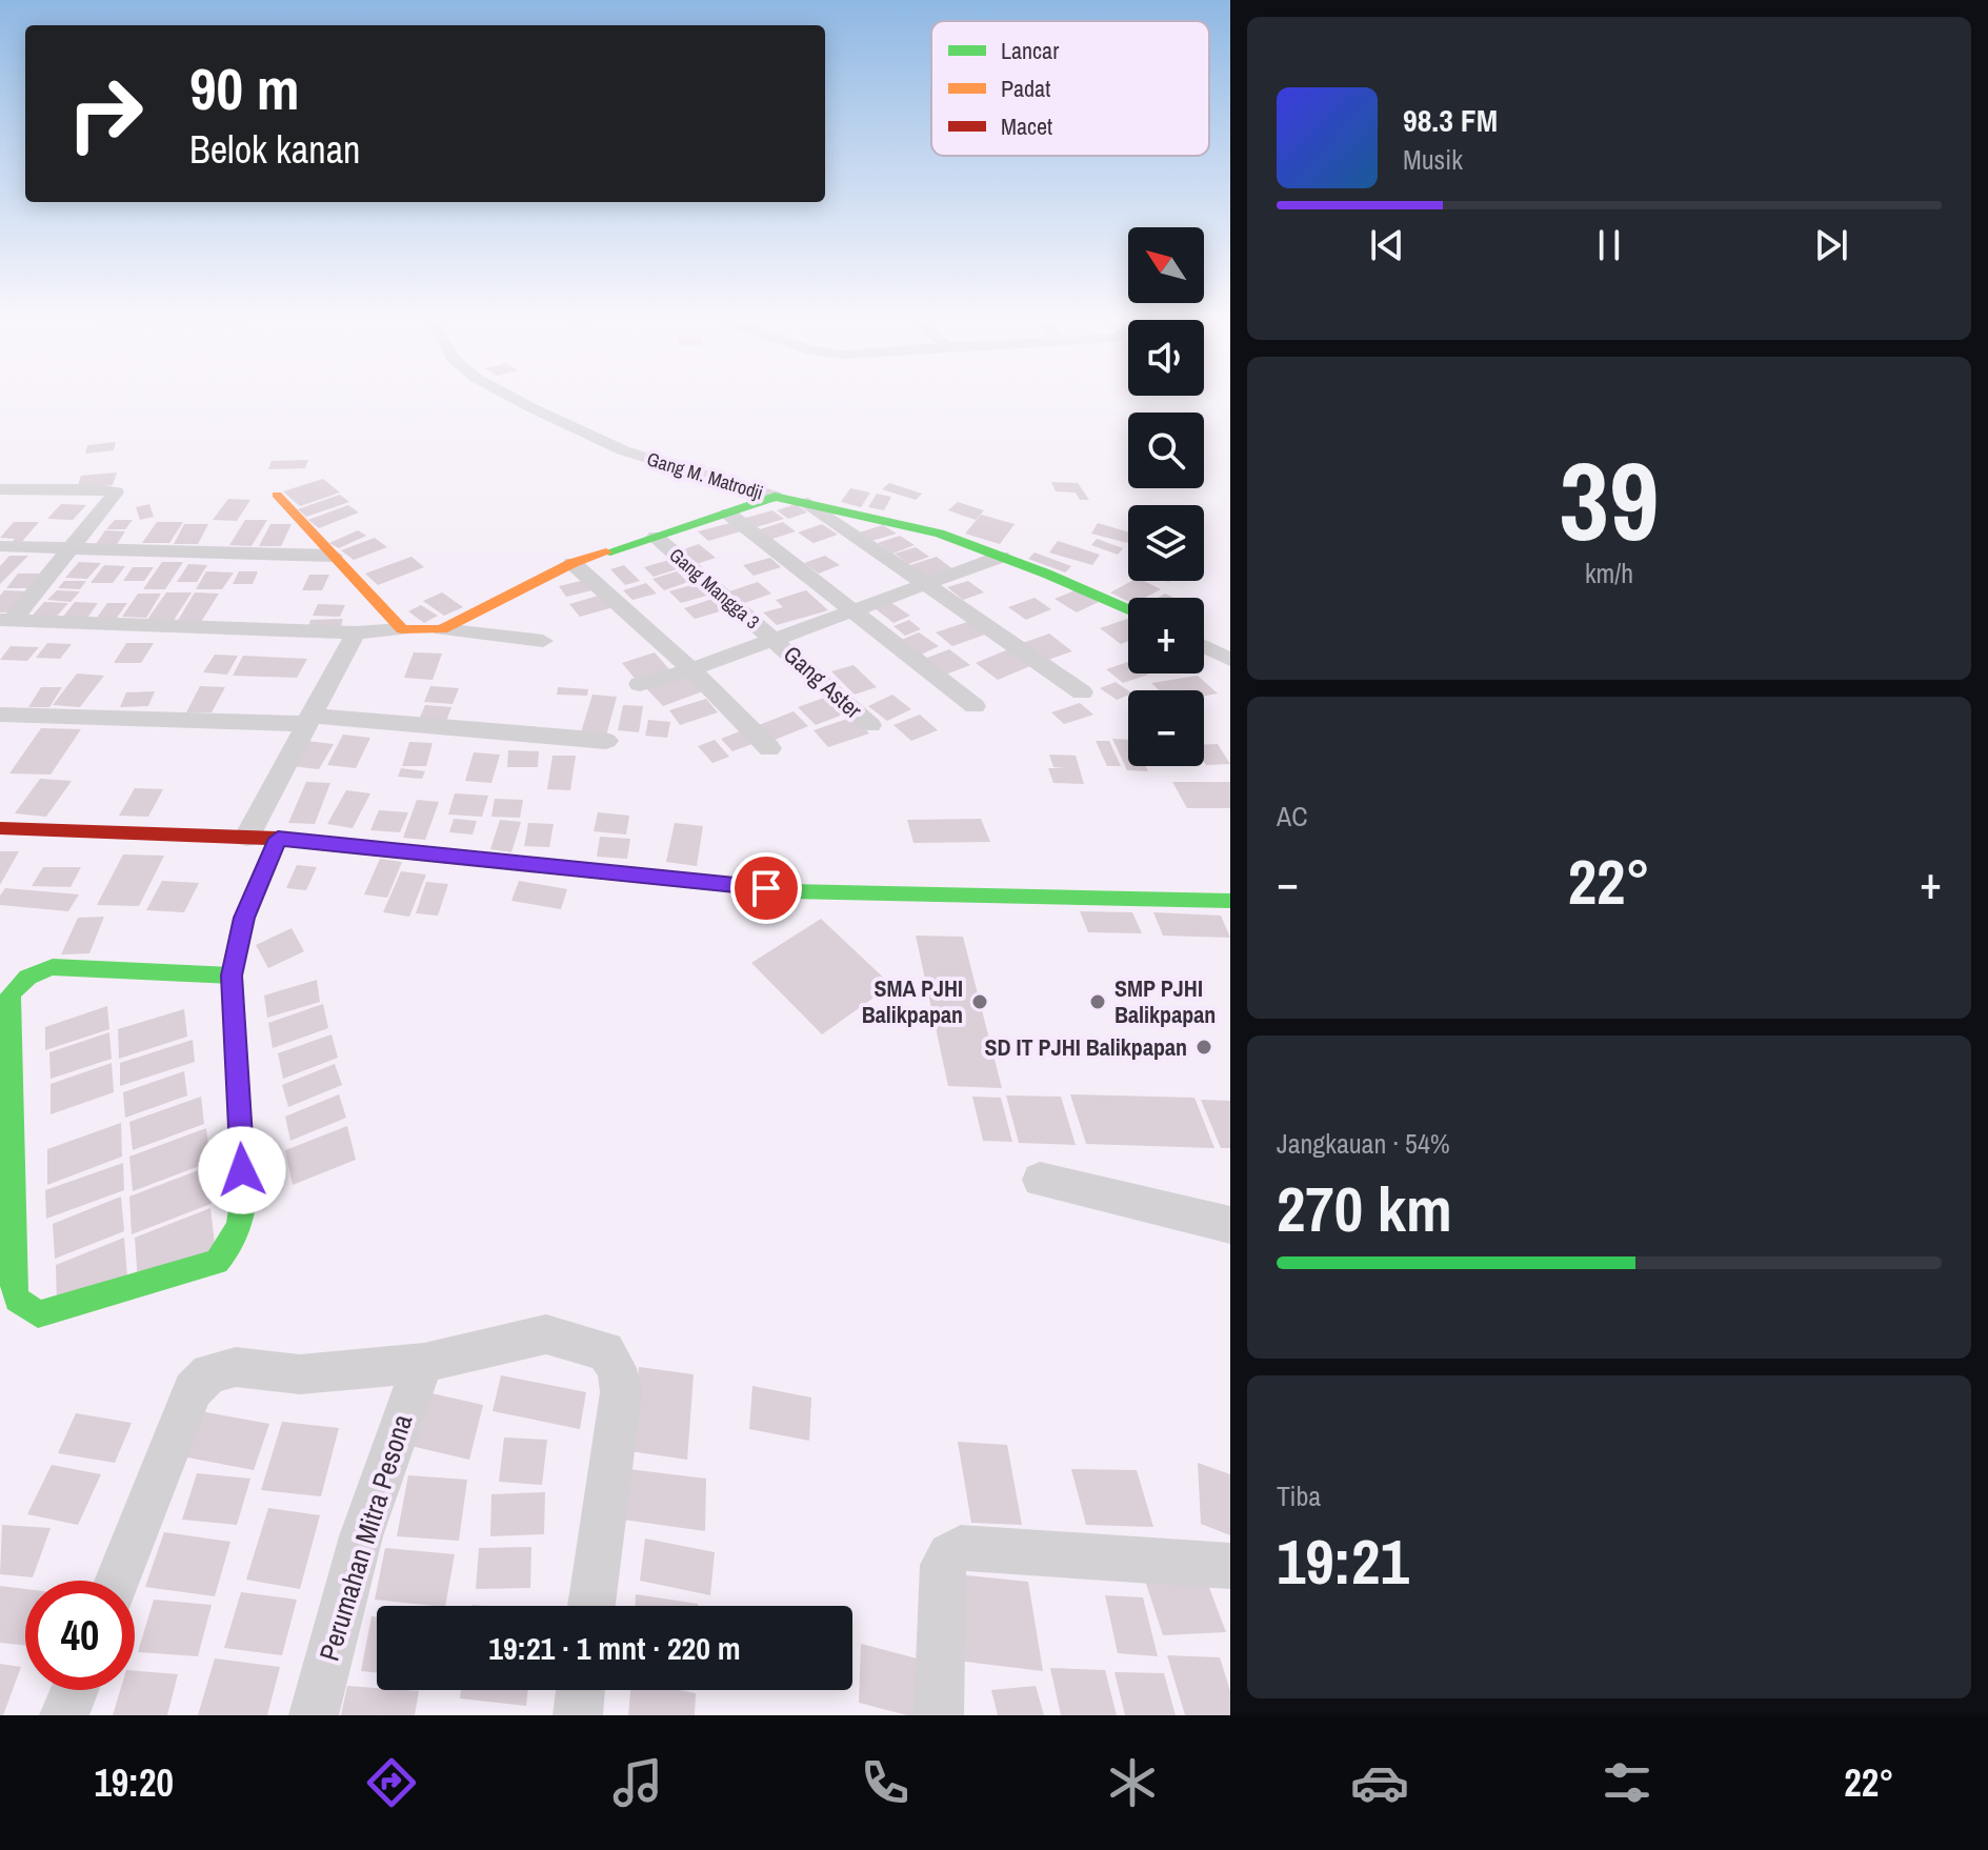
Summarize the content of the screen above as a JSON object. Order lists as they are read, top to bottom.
{
  "streets": {
    "street": [
      "Gang M. Matrodji",
      "Gang Mangga 3",
      "Gang Aster",
      "Perumahan Mitra Pesona"
    ]
  },
  "crossings": [
    ["Gang Mangga 3", "Gang Aster"]
  ],
  "places": ["SMA PJHI Balikpapan", "SMP PJHI Balikpapan", "SD IT PJHI Balikpapan"],
  "legend": ["Lancar", "Padat", "Macet"],
  "north": "top left",
  "page": {
    "turn": ["90 m", "Belok kanan"],
    "song": ["98.3 FM", "Musik"],
    "map_buttons": ["+", "−"],
    "tile": [
      ["39", "km/h"],
      "AC",
      ["Jangkauan · 54%", "270 km"],
      ["Tiba", "19:21"]
    ],
    "heat": ["−", "22°", "+"],
    "limit": "40",
    "trip": "19:21 · 1 mnt · 220 m",
    "tabs": ["19:20", "22°"]
  }
}
